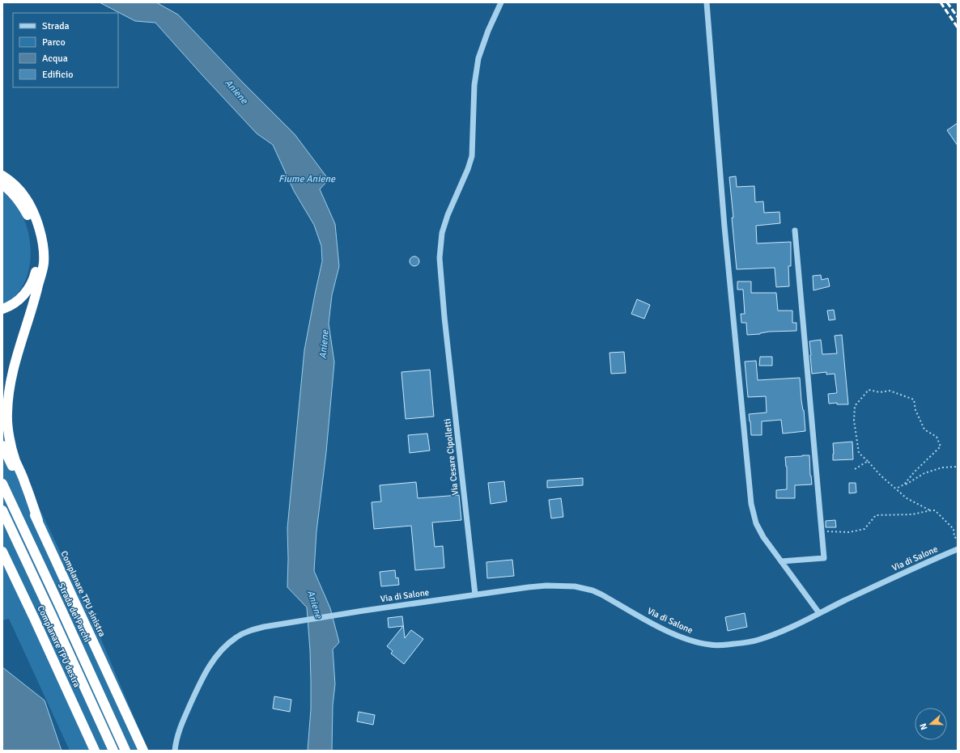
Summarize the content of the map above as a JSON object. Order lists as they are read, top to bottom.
{
  "streets": {
    "highway": ["Complanare TPU sinistra", "Strada dei Parchi", "Complanare TPU destra"],
    "street": ["Via Cesare Cipolletti", "Via di Salone"]
  },
  "crossings": [
    ["Via Cesare Cipolletti", "Via di Salone"]
  ],
  "water": ["Aniene", "Fiume Aniene"],
  "legend": [
    "Strada",
    "Parco",
    "Acqua",
    "Edificio"
  ],
  "north": "left"
}
